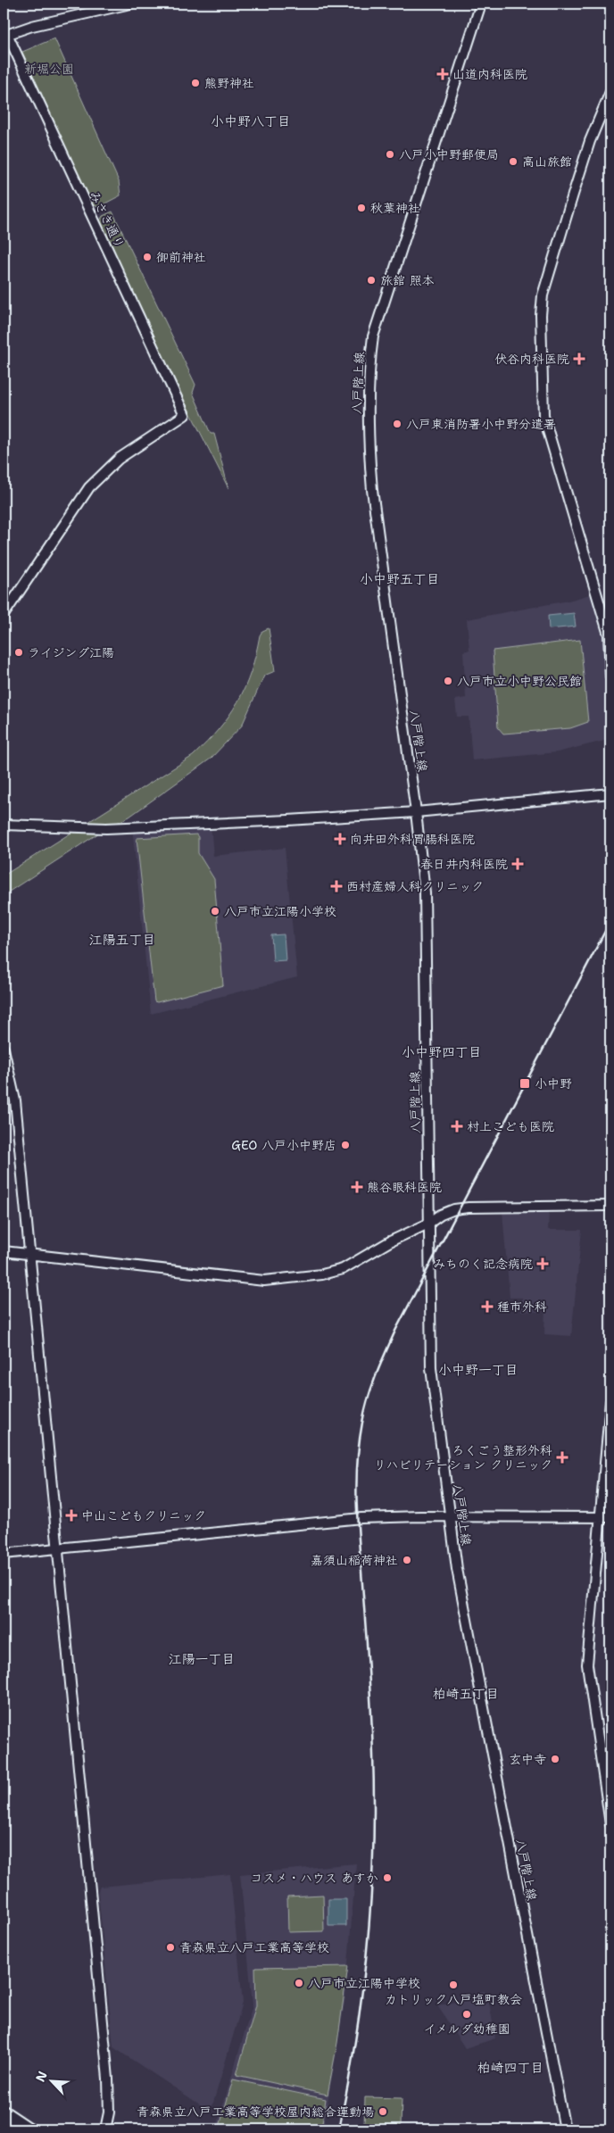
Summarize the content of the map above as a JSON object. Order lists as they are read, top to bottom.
{
  "streets": {
    "street": ["みさき通り", "八戸階上線"]
  },
  "districts": [
    "小中野八丁目",
    "小中野五丁目",
    "江陽五丁目",
    "小中野四丁目",
    "小中野一丁目",
    "江陽一丁目",
    "柏崎五丁目",
    "柏崎四丁目"
  ],
  "parks": ["新堀公園"],
  "places": {
    "health": [
      "山道内科医院",
      "伏谷内科医院",
      "向井田外科胃腸科医院",
      "春日井内科医院",
      "西村産婦人科クリニック",
      "村上こども医院",
      "熊谷眼科医院",
      "みちのく記念病院",
      "種市外科",
      "ろくごう整形外科 リハビリテーション クリニック",
      "中山こどもクリニック"
    ],
    "other": [
      "熊野神社",
      "八戸小中野郵便局",
      "高山旅館",
      "秋葉神社",
      "御前神社",
      "旅舘 照本",
      "八戸東消防署小中野分遣署",
      "ライジング江陽",
      "八戸市立小中野公民館",
      "八戸市立江陽小学校",
      "GEO 八戸小中野店",
      "嘉須山稲荷神社",
      "玄中寺",
      "コスメ・ハウス あすか",
      "青森県立八戸工業高等学校",
      "八戸市立江陽中学校",
      "カトリック八戸塩町教会",
      "イメルダ幼稚園",
      "青森県立八戸工業高等学校屋内総合運動場"
    ],
    "transit": ["小中野"]
  },
  "north": "top left"
}
